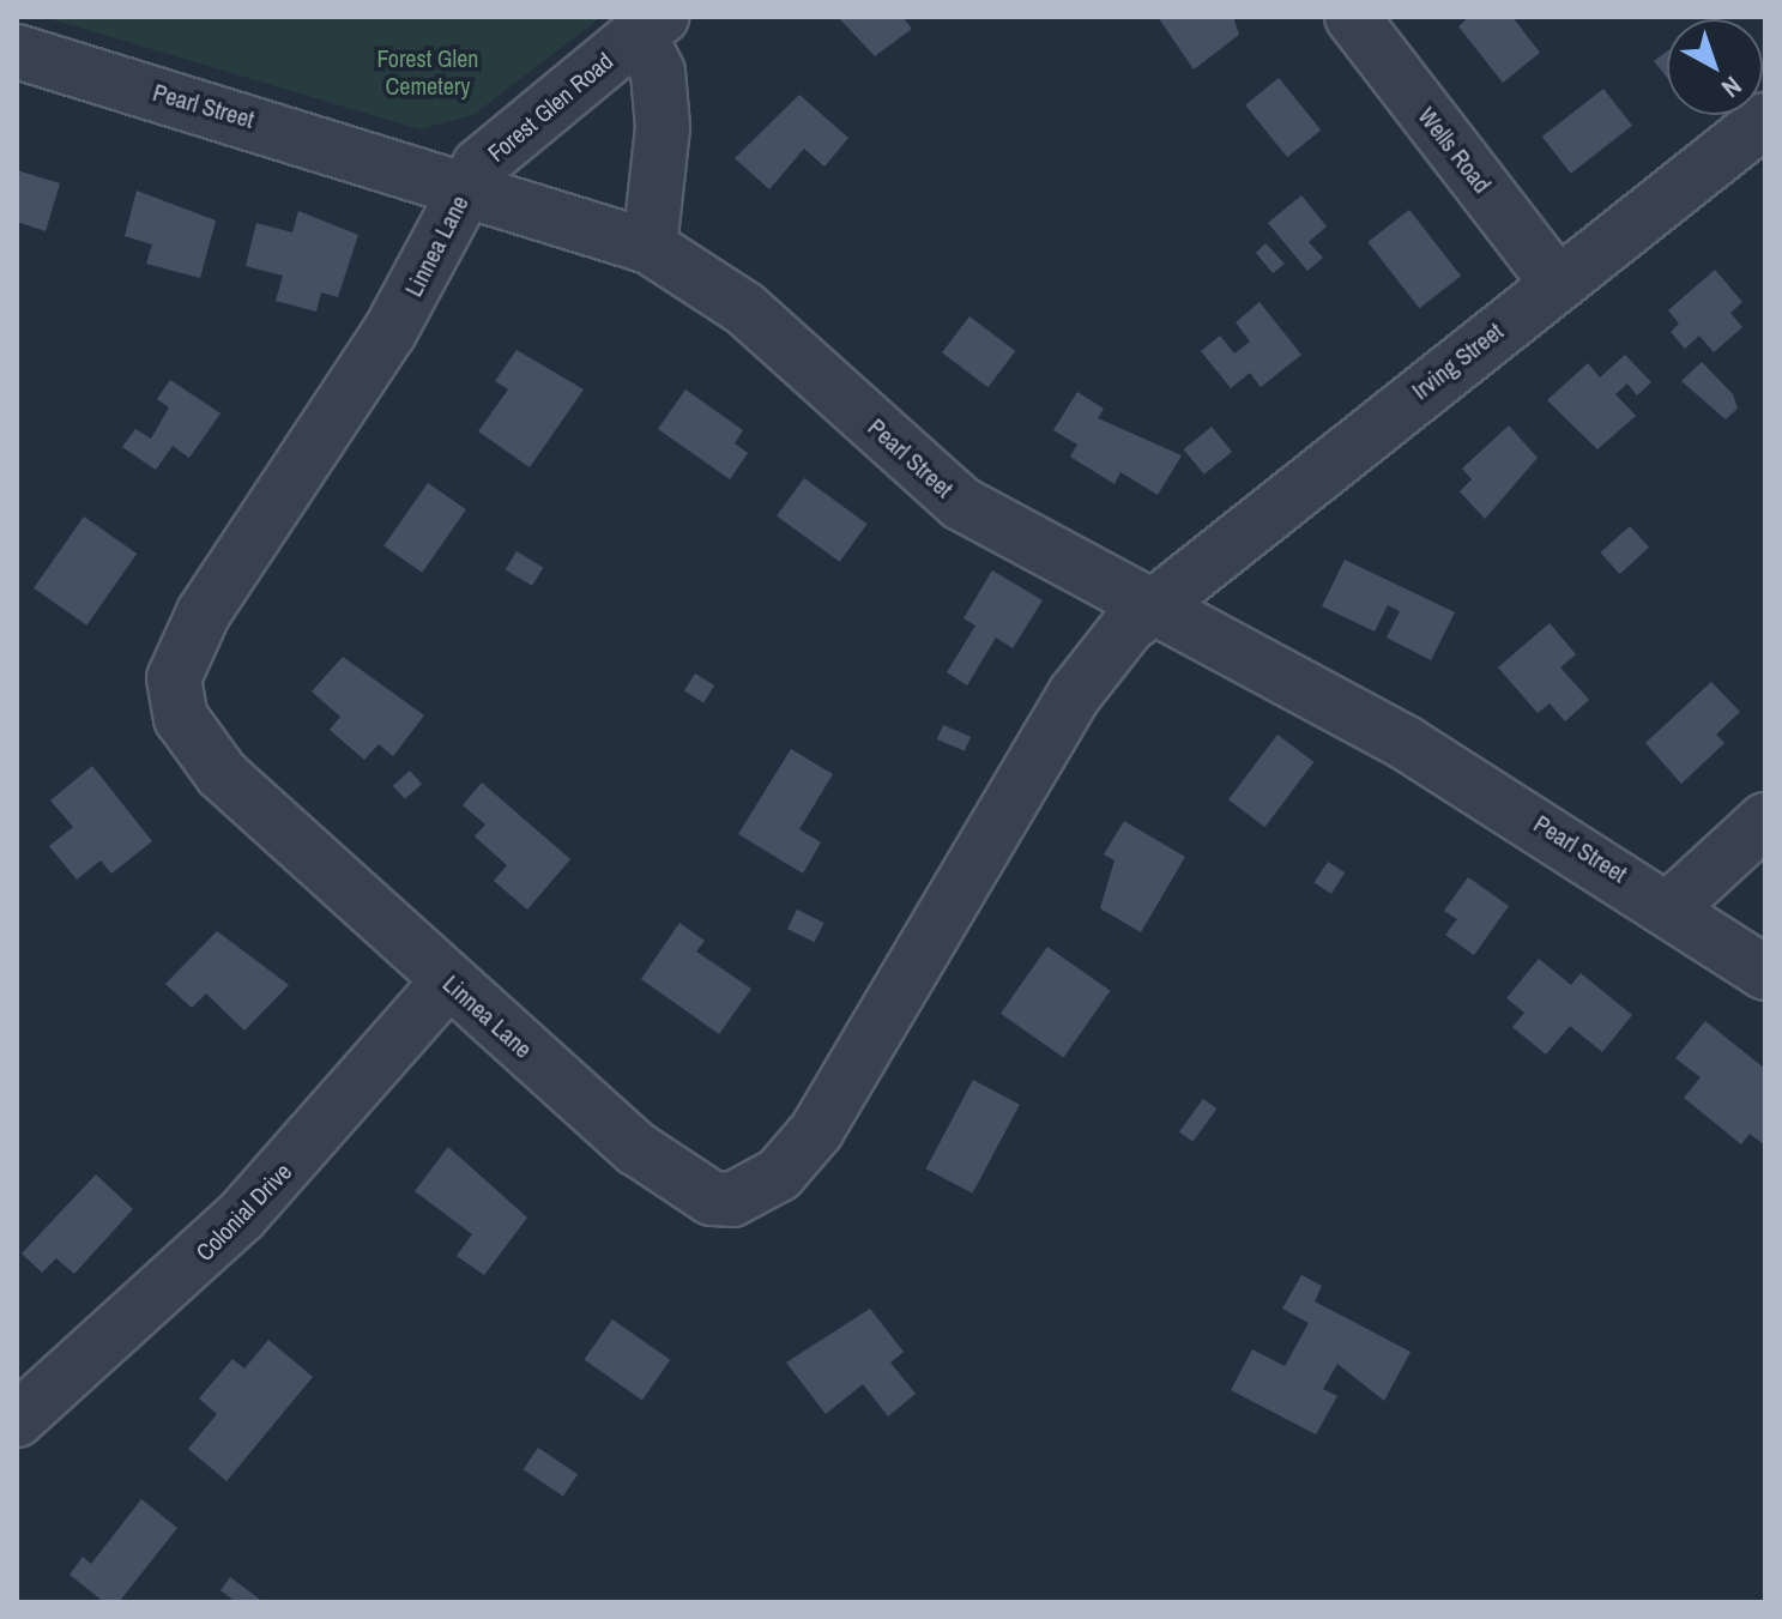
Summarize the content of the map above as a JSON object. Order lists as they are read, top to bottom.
{
  "streets": {
    "street": [
      "Pearl Street",
      "Forest Glen Road",
      "Wells Road",
      "Linnea Lane",
      "Irving Street",
      "Colonial Drive"
    ]
  },
  "crossings": [
    ["Pearl Street", "Forest Glen Road"],
    ["Pearl Street", "Linnea Lane"],
    ["Pearl Street", "Irving Street"],
    ["Forest Glen Road", "Linnea Lane"],
    ["Wells Road", "Irving Street"],
    ["Linnea Lane", "Irving Street"],
    ["Linnea Lane", "Colonial Drive"]
  ],
  "parks": ["Forest Glen Cemetery"],
  "north": "bottom right"
}
